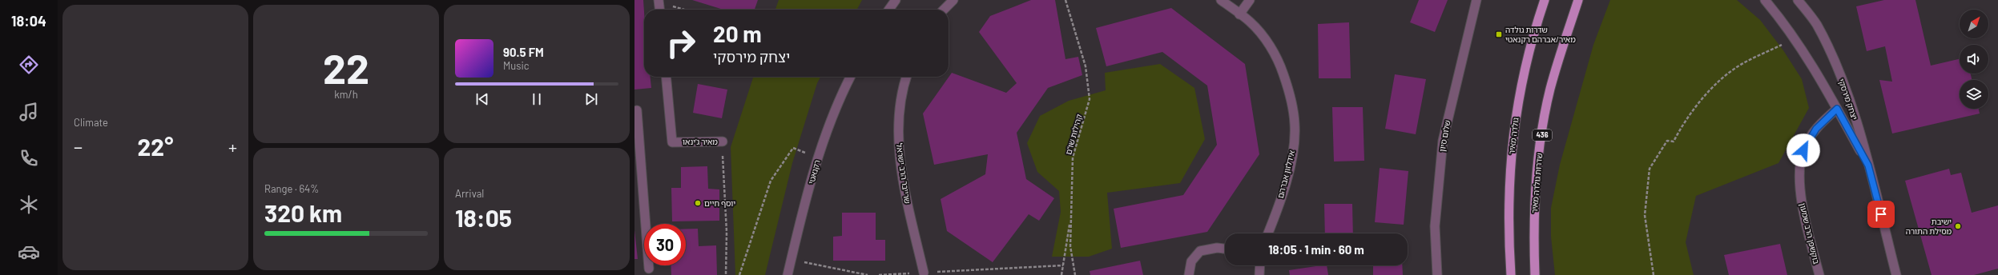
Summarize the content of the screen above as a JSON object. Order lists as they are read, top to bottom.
{
  "streets": {
    "main road": ["436", "גולדה מאיר", "שדרות גולדה מאיר"],
    "street": [
      "יצחק מירסקי",
      "שלום סיון",
      "מאיר ג'ינאו",
      "רקנאטי",
      "שרייבר הרב ישראל",
      "אידלזון אברהם",
      "בוקשפן הרב שמעון"
    ],
    "path": ["קהילות שו\"ם"]
  },
  "crossings": [
    ["יצחק מירסקי", "בוקשפן הרב שמעון"]
  ],
  "places": {
    "transit": ["שדרות גולדה מאיר/אברהם רקנאטי"],
    "other": ["יוסף חיים", "ישיבת מסילת התורה"]
  },
  "north": "top right",
  "page": {
    "tabs": "18:04",
    "tile": [
      "Climate",
      ["22", "km/h"],
      ["Range · 64%", "320 km"],
      ["Arrival", "18:05"]
    ],
    "turn": ["20 m", "יצחק מירסקי"],
    "song": ["90.5 FM", "Music"],
    "heat": ["−", "22°", "+"],
    "limit": "30",
    "trip": "18:05 · 1 min · 60 m"
  }
}
